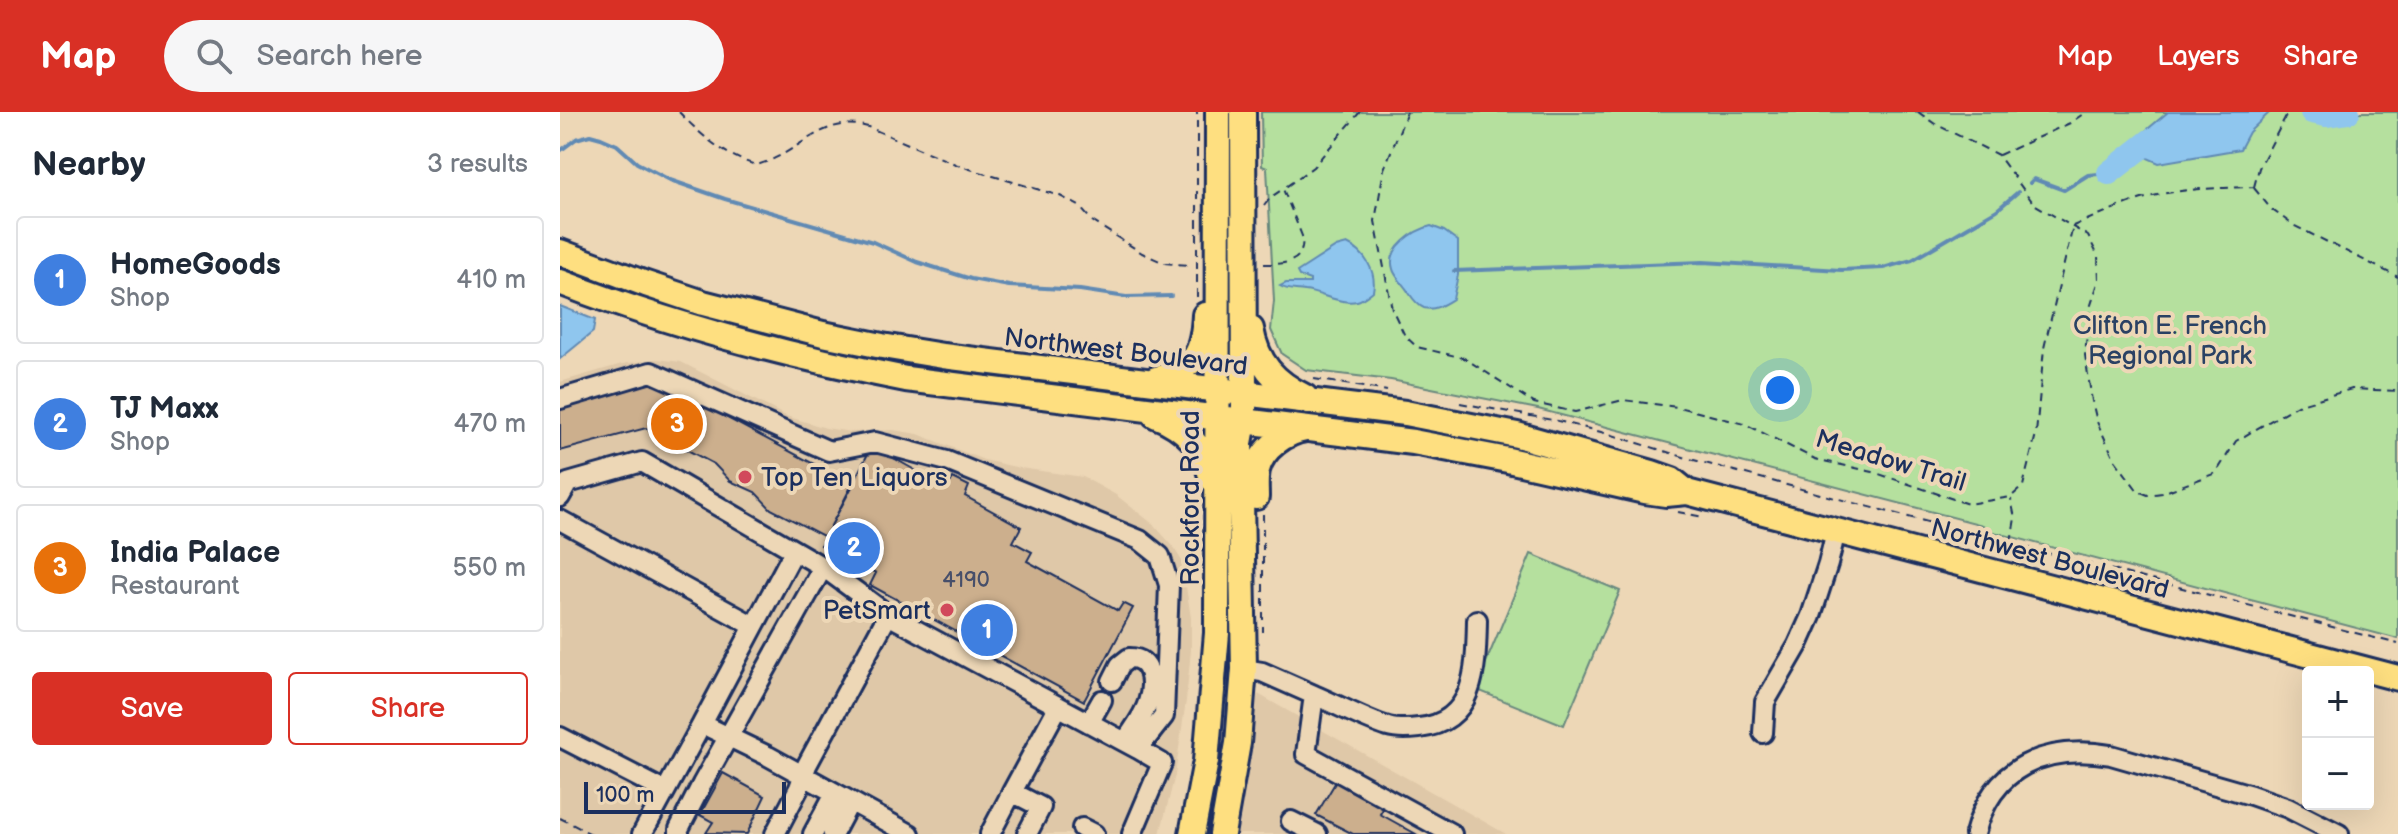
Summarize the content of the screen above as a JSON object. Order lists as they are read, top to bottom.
{
  "streets": {
    "main road": ["Northwest Boulevard", "Rockford Road"],
    "path": ["Meadow Trail"]
  },
  "crossings": [
    ["Northwest Boulevard", "Rockford Road"]
  ],
  "parks": ["Clifton E. French Regional Park"],
  "places": ["Top Ten Liquors", "PetSmart"],
  "house_numbers": ["4190"],
  "scale_bar": "100 m",
  "page": {
    "header": "Map",
    "search": "Search here",
    "nav": ["Map", "Layers", "Share"],
    "heading": ["Nearby", "3 results"],
    "list": [
      {
        "mark": "1",
        "name": "HomeGoods",
        "note": "Shop",
        "value": "410 m"
      },
      {
        "mark": "2",
        "name": "TJ Maxx",
        "note": "Shop",
        "value": "470 m"
      },
      {
        "mark": "3",
        "name": "India Palace",
        "note": "Restaurant",
        "value": "550 m"
      }
    ],
    "pins": ["3", "2", "1"],
    "buttons": ["Save", "Share"],
    "map_buttons": ["+", "−"],
    "scale": "100 m"
  }
}
